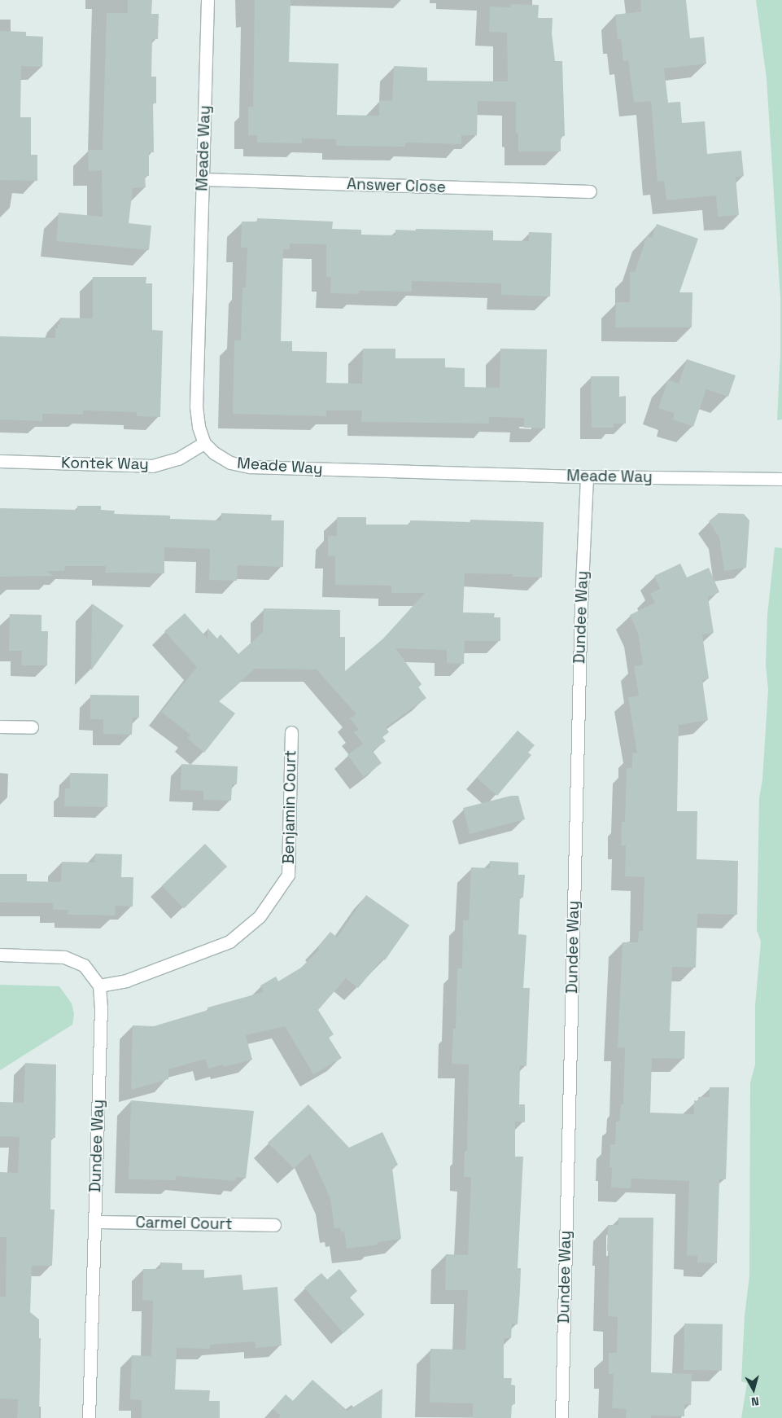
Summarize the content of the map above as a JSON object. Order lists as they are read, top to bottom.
{
  "streets": {
    "street": [
      "Meade Way",
      "Answer Close",
      "Kontek Way",
      "Dundee Way",
      "Benjamin Court",
      "Carmel Court"
    ]
  },
  "crossings": [
    ["Meade Way", "Answer Close"],
    ["Meade Way", "Kontek Way"],
    ["Meade Way", "Dundee Way"],
    ["Dundee Way", "Benjamin Court"],
    ["Dundee Way", "Carmel Court"]
  ],
  "north": "bottom"
}
